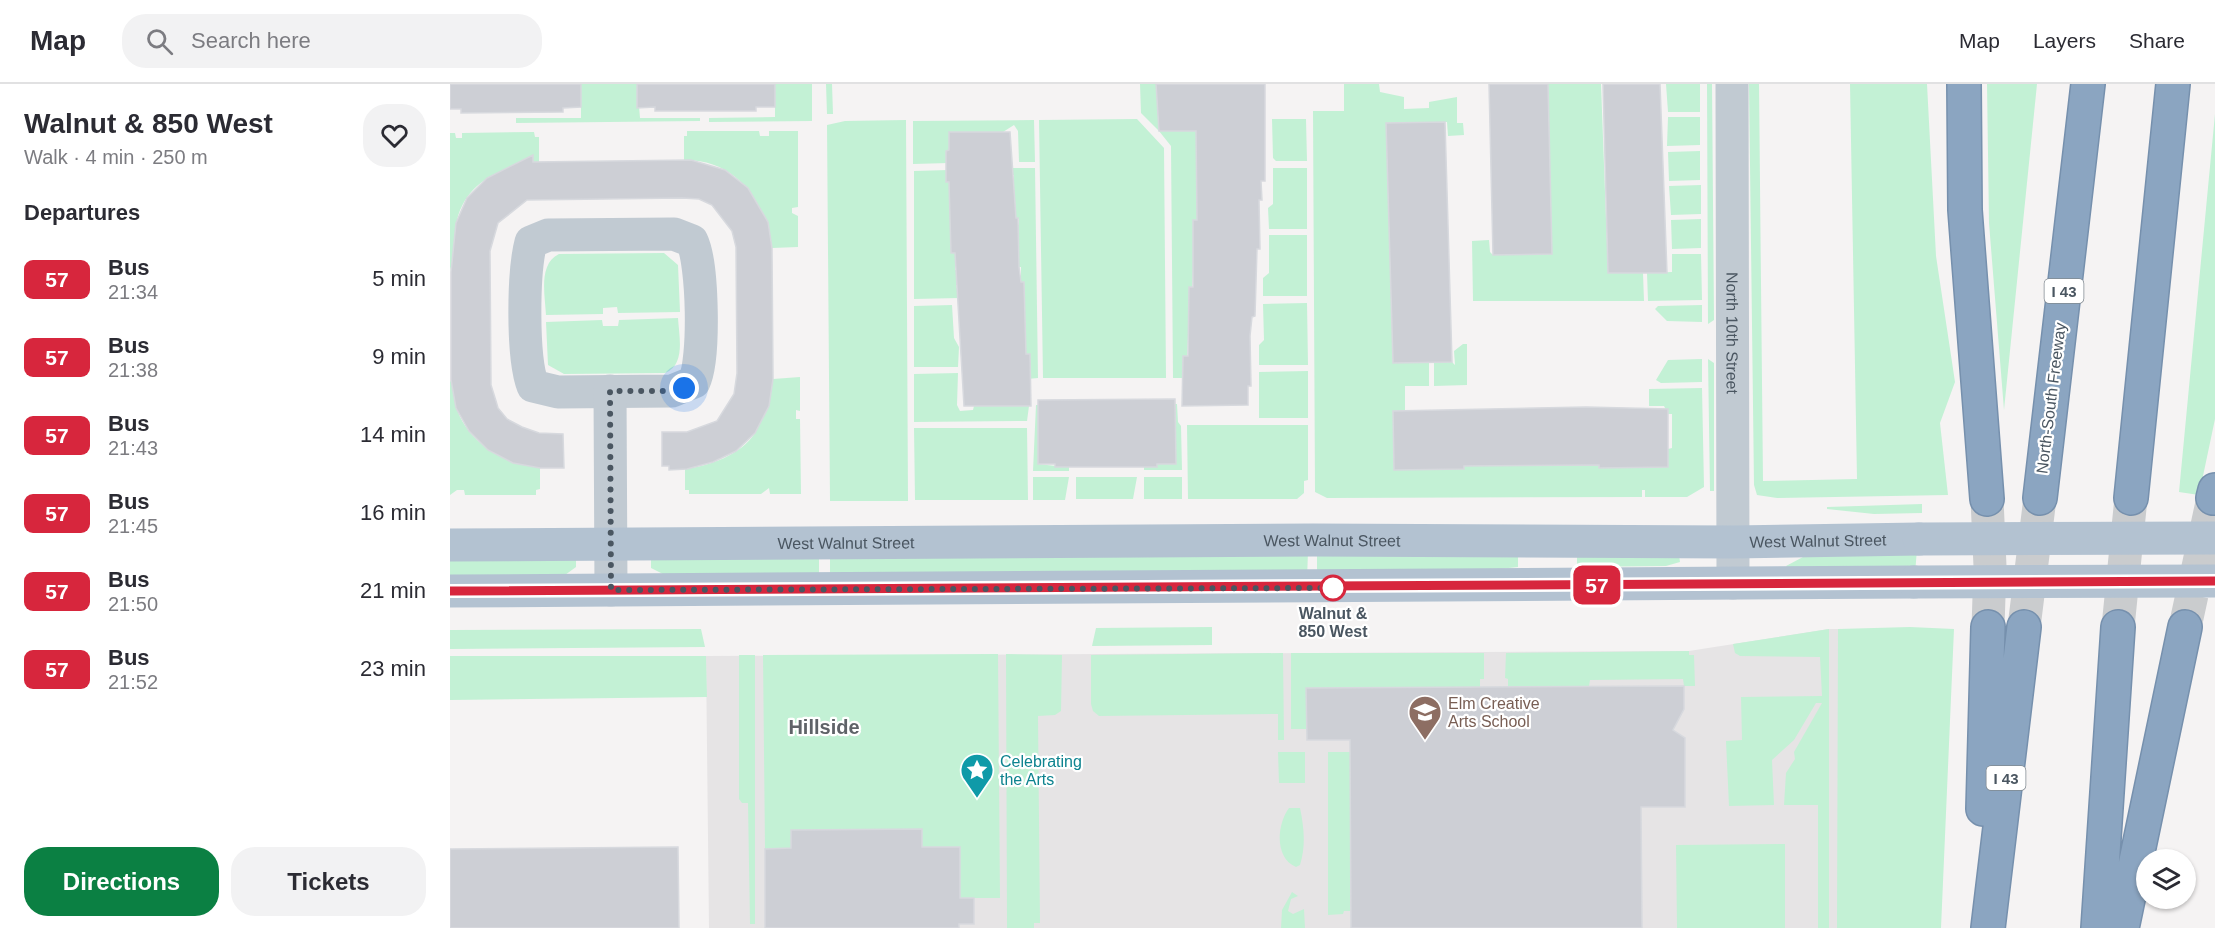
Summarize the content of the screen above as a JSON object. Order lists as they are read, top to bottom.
{
  "streets": {
    "highway": ["I 43", "North-South Freeway"],
    "main road": ["West Walnut Street"],
    "street": ["North 10th Street"]
  },
  "crossings": [
    ["North 10th Street", "West Walnut Street"]
  ],
  "districts": ["Hillside"],
  "places": {
    "other": ["Walnut & 850 West"],
    "school or university": ["Elm Creative Arts School"],
    "place": ["Celebrating the Arts"]
  },
  "lines": ["bus line 57"],
  "page": {
    "header": "Map",
    "search": "Search here",
    "nav": ["Map", "Layers", "Share"],
    "heading": [
      ["Walnut & 850 West", "Walk · 4 min · 250 m"],
      "Departures"
    ],
    "on_map": "57",
    "list": [
      {
        "mark": "57",
        "name": "Bus",
        "note": "21:34",
        "value": "5 min"
      },
      {
        "mark": "57",
        "name": "Bus",
        "note": "21:38",
        "value": "9 min"
      },
      {
        "mark": "57",
        "name": "Bus",
        "note": "21:43",
        "value": "14 min"
      },
      {
        "mark": "57",
        "name": "Bus",
        "note": "21:45",
        "value": "16 min"
      },
      {
        "mark": "57",
        "name": "Bus",
        "note": "21:50",
        "value": "21 min"
      },
      {
        "mark": "57",
        "name": "Bus",
        "note": "21:52",
        "value": "23 min"
      }
    ],
    "buttons": ["Directions", "Tickets"]
  }
}
